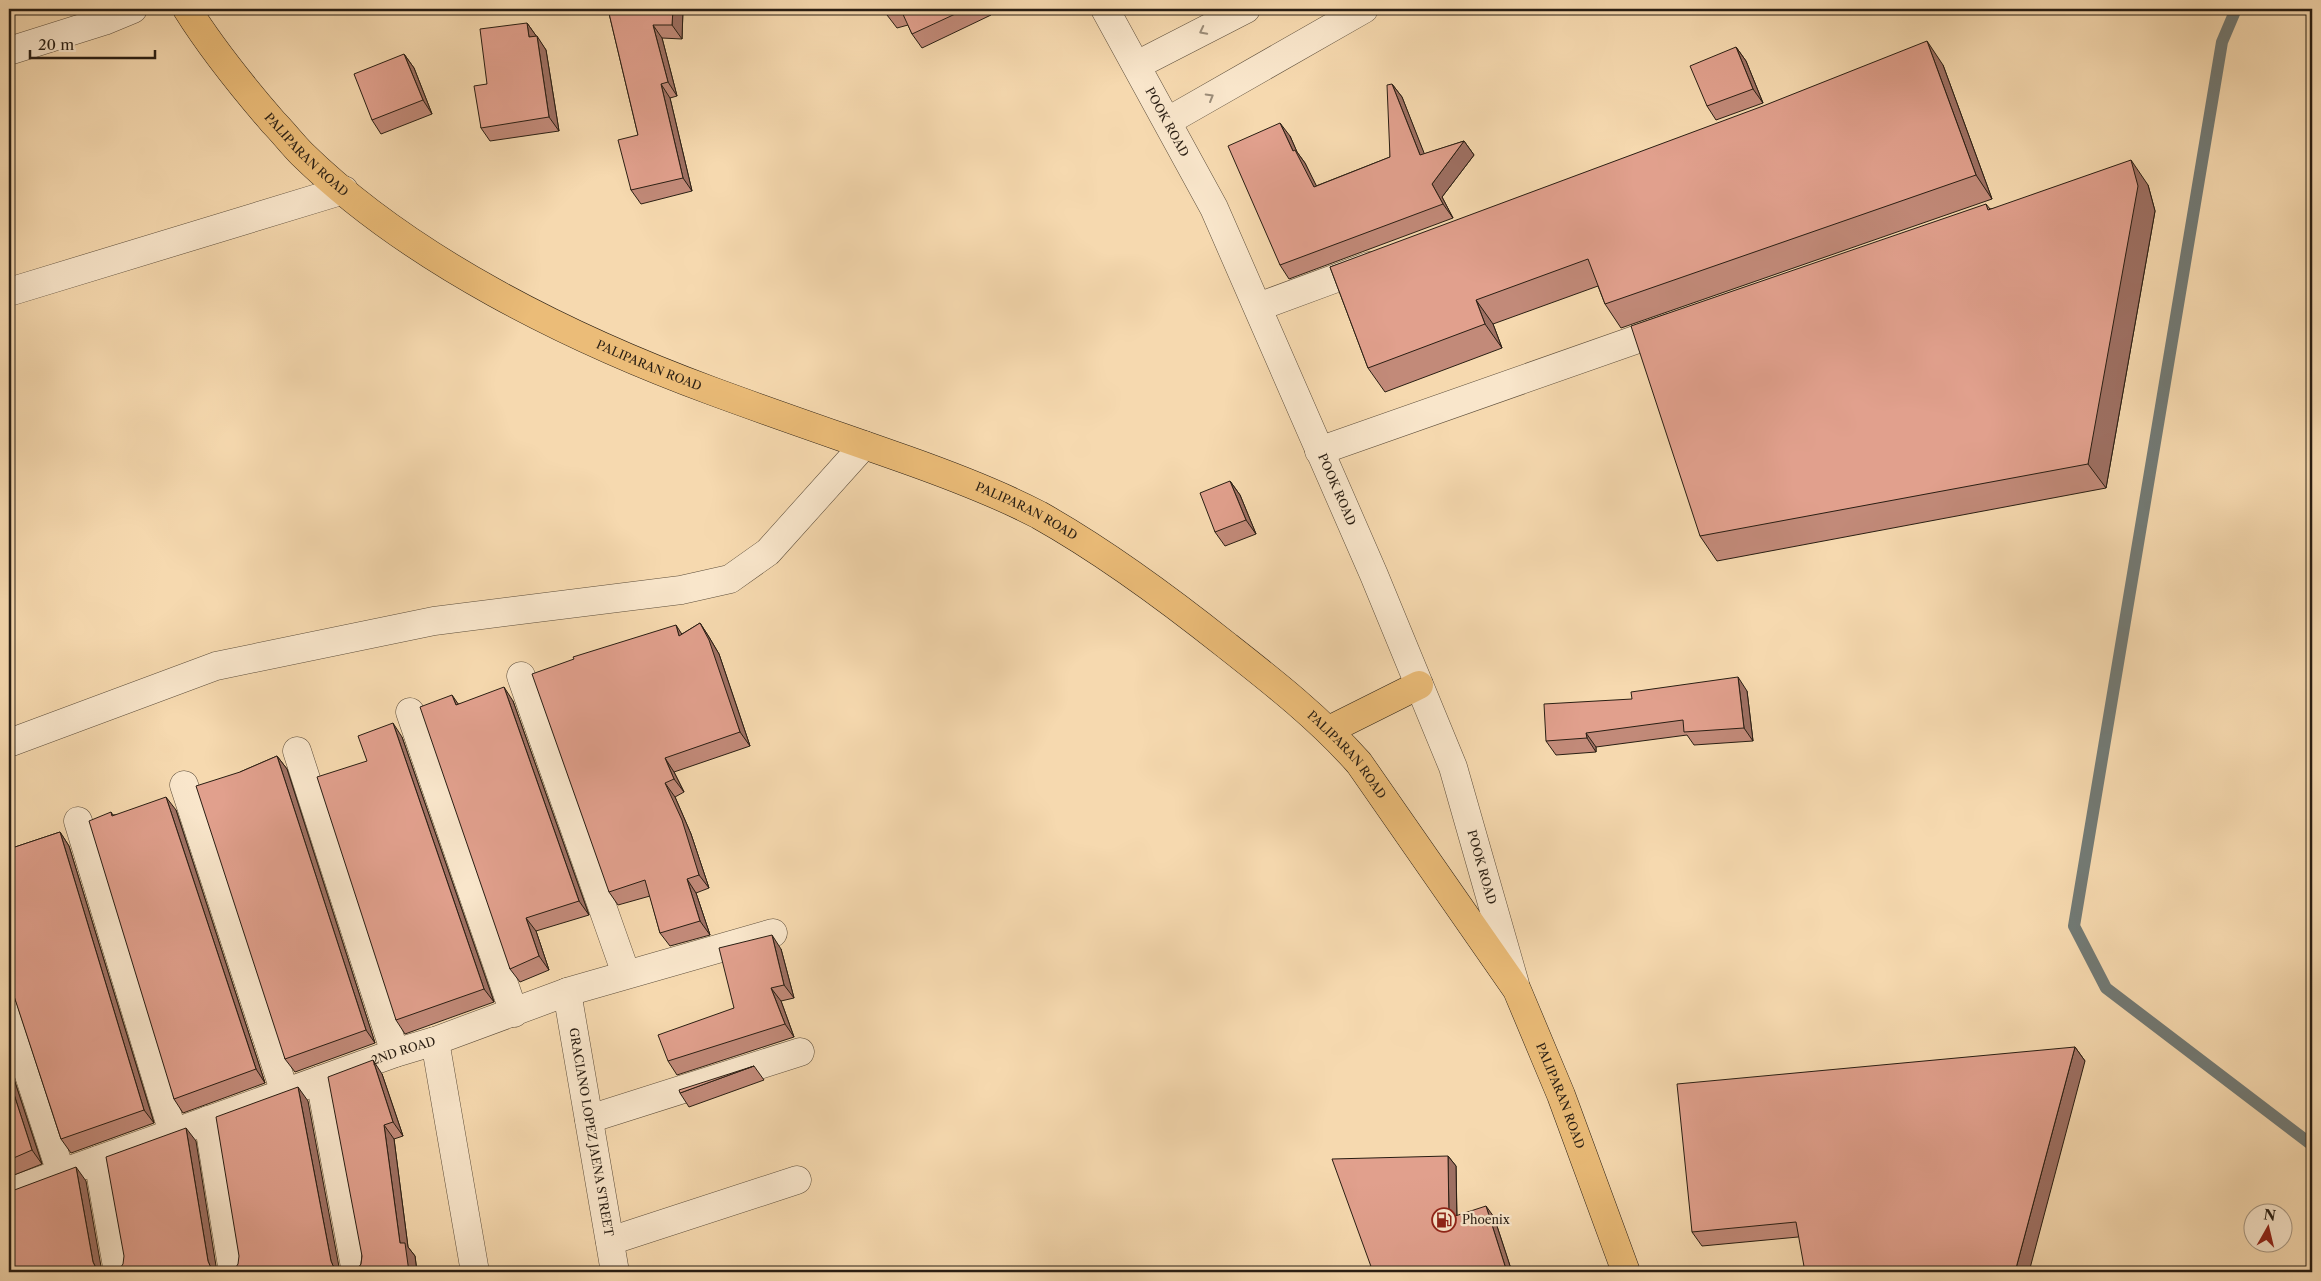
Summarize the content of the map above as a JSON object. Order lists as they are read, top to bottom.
{
  "streets": {
    "main road": ["PALIPARAN ROAD"],
    "street": ["POOK ROAD", "2ND ROAD", "GRACIANO LOPEZ JAENA STREET"]
  },
  "crossings": [
    ["POOK ROAD", "PALIPARAN ROAD"],
    ["2ND ROAD", "GRACIANO LOPEZ JAENA STREET"]
  ],
  "places": {
    "fuel station": ["Phoenix"]
  },
  "scale_bar": "20 m",
  "north": "top"
}
